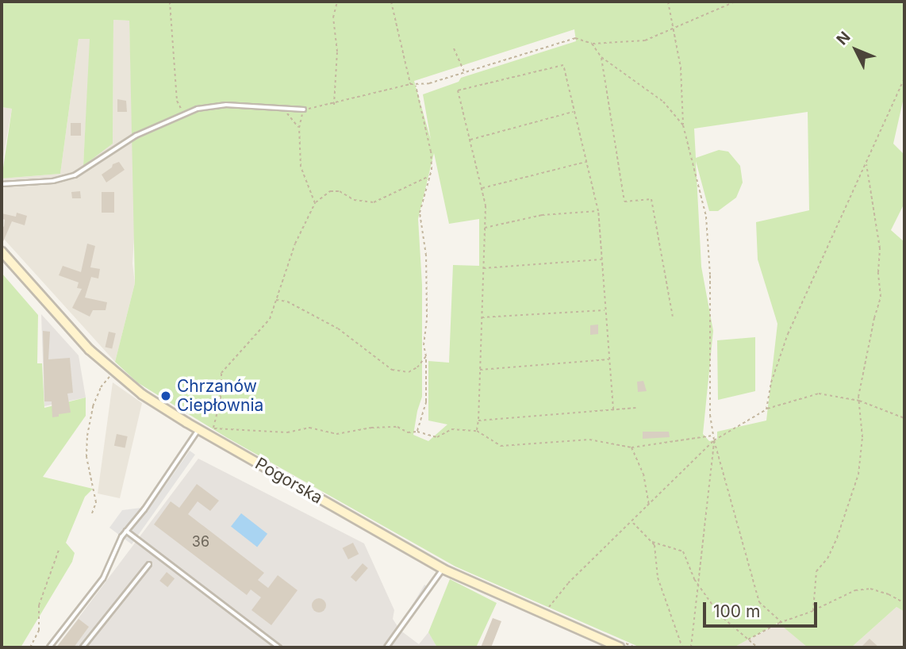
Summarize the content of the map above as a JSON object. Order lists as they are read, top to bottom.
{
  "streets": {
    "street": ["Pogorska"]
  },
  "places": ["Chrzanów Ciepłownia"],
  "house_numbers": ["36"],
  "scale_bar": "100 m",
  "north": "top left"
}
